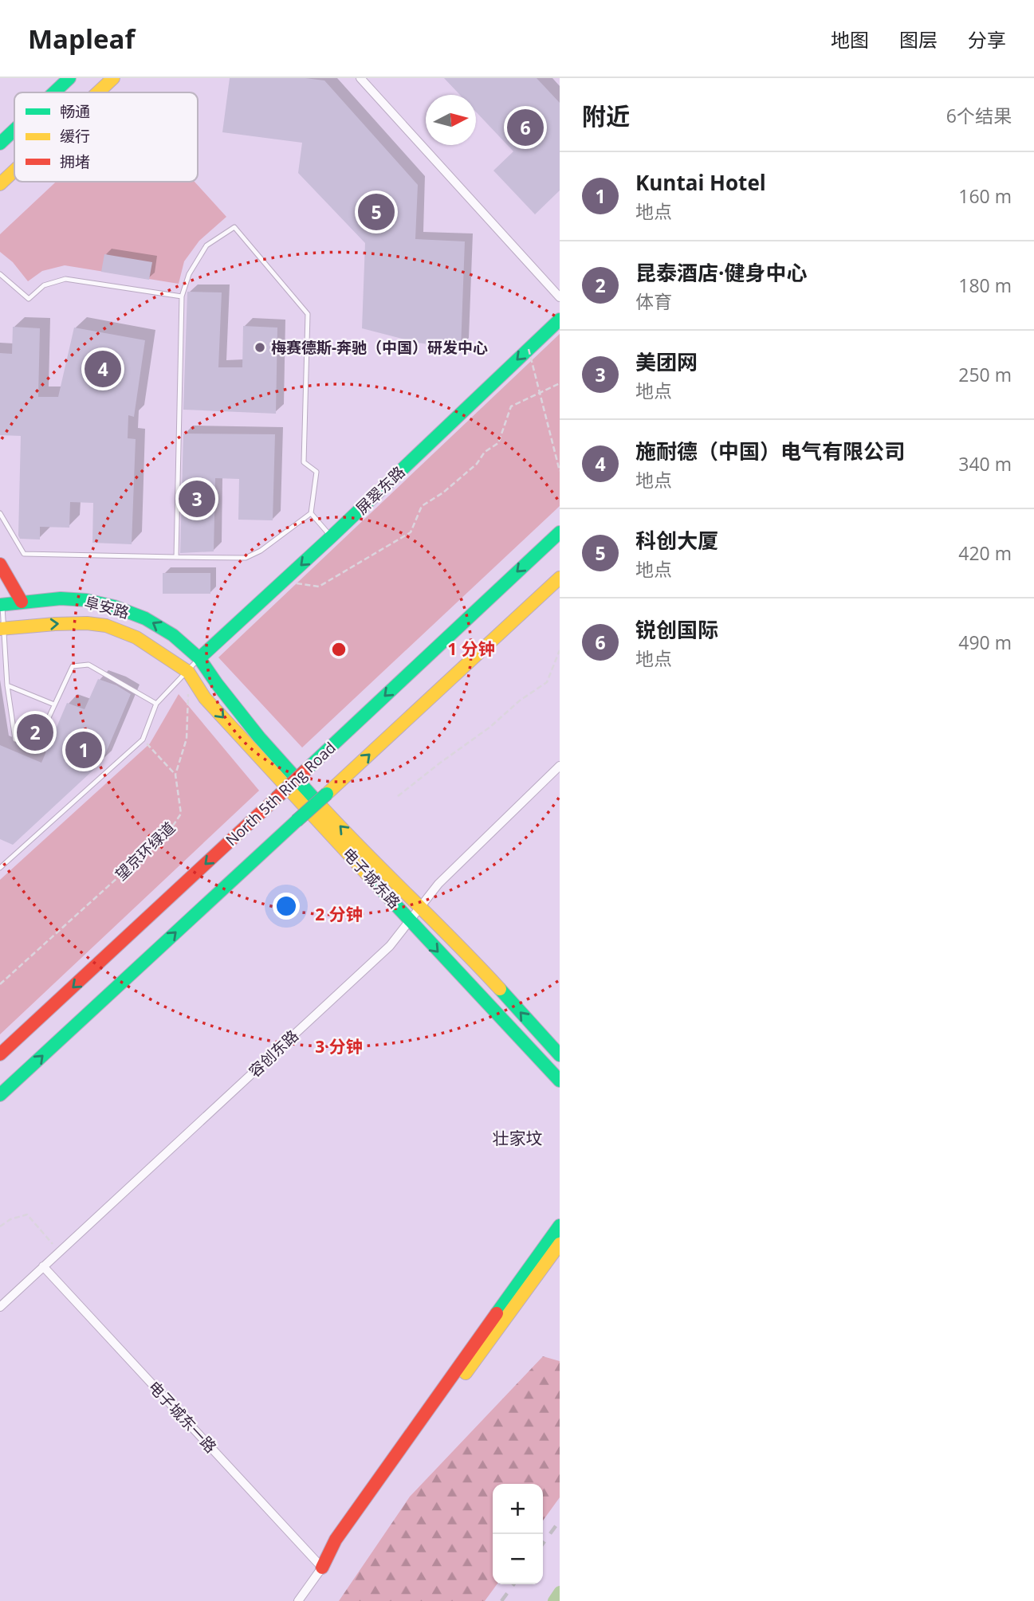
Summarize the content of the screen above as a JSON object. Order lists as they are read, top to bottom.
{
  "streets": {
    "main road": [
      "屏翠东路",
      "阜安路",
      "North 5th Ring Road",
      "电子城东路"
    ],
    "street": ["容创东路", "电子城东一路"],
    "path": ["望京环绿道"]
  },
  "crossings": [
    ["屏翠东路", "阜安路"],
    ["屏翠东路", "电子城东路"],
    ["阜安路", "电子城东路"],
    ["电子城东路", "容创东路"],
    ["容创东路", "电子城东一路"]
  ],
  "one_way": ["屏翠东路"],
  "districts": ["壮家坟"],
  "places": ["梅赛德斯-奔驰（中国）研发中心"],
  "legend": ["畅通", "缓行", "拥堵"],
  "north": "right",
  "page": {
    "header": "Mapleaf",
    "nav": ["地图", "图层", "分享"],
    "heading": ["附近", "6个结果"],
    "pins": [
      "6",
      "5",
      "4",
      "3",
      "2",
      "1"
    ],
    "list": [
      {
        "mark": "1",
        "name": "Kuntai Hotel",
        "note": "地点",
        "value": "160 m"
      },
      {
        "mark": "2",
        "name": "昆泰酒店·健身中心",
        "note": "体育",
        "value": "180 m"
      },
      {
        "mark": "3",
        "name": "美团网",
        "note": "地点",
        "value": "250 m"
      },
      {
        "mark": "4",
        "name": "施耐德（中国）电气有限公司",
        "note": "地点",
        "value": "340 m"
      },
      {
        "mark": "5",
        "name": "科创大厦",
        "note": "地点",
        "value": "420 m"
      },
      {
        "mark": "6",
        "name": "锐创国际",
        "note": "地点",
        "value": "490 m"
      }
    ],
    "map_buttons": ["+", "−"]
  },
  "rings": ["1 分钟", "2 分钟", "3 分钟"]
}
